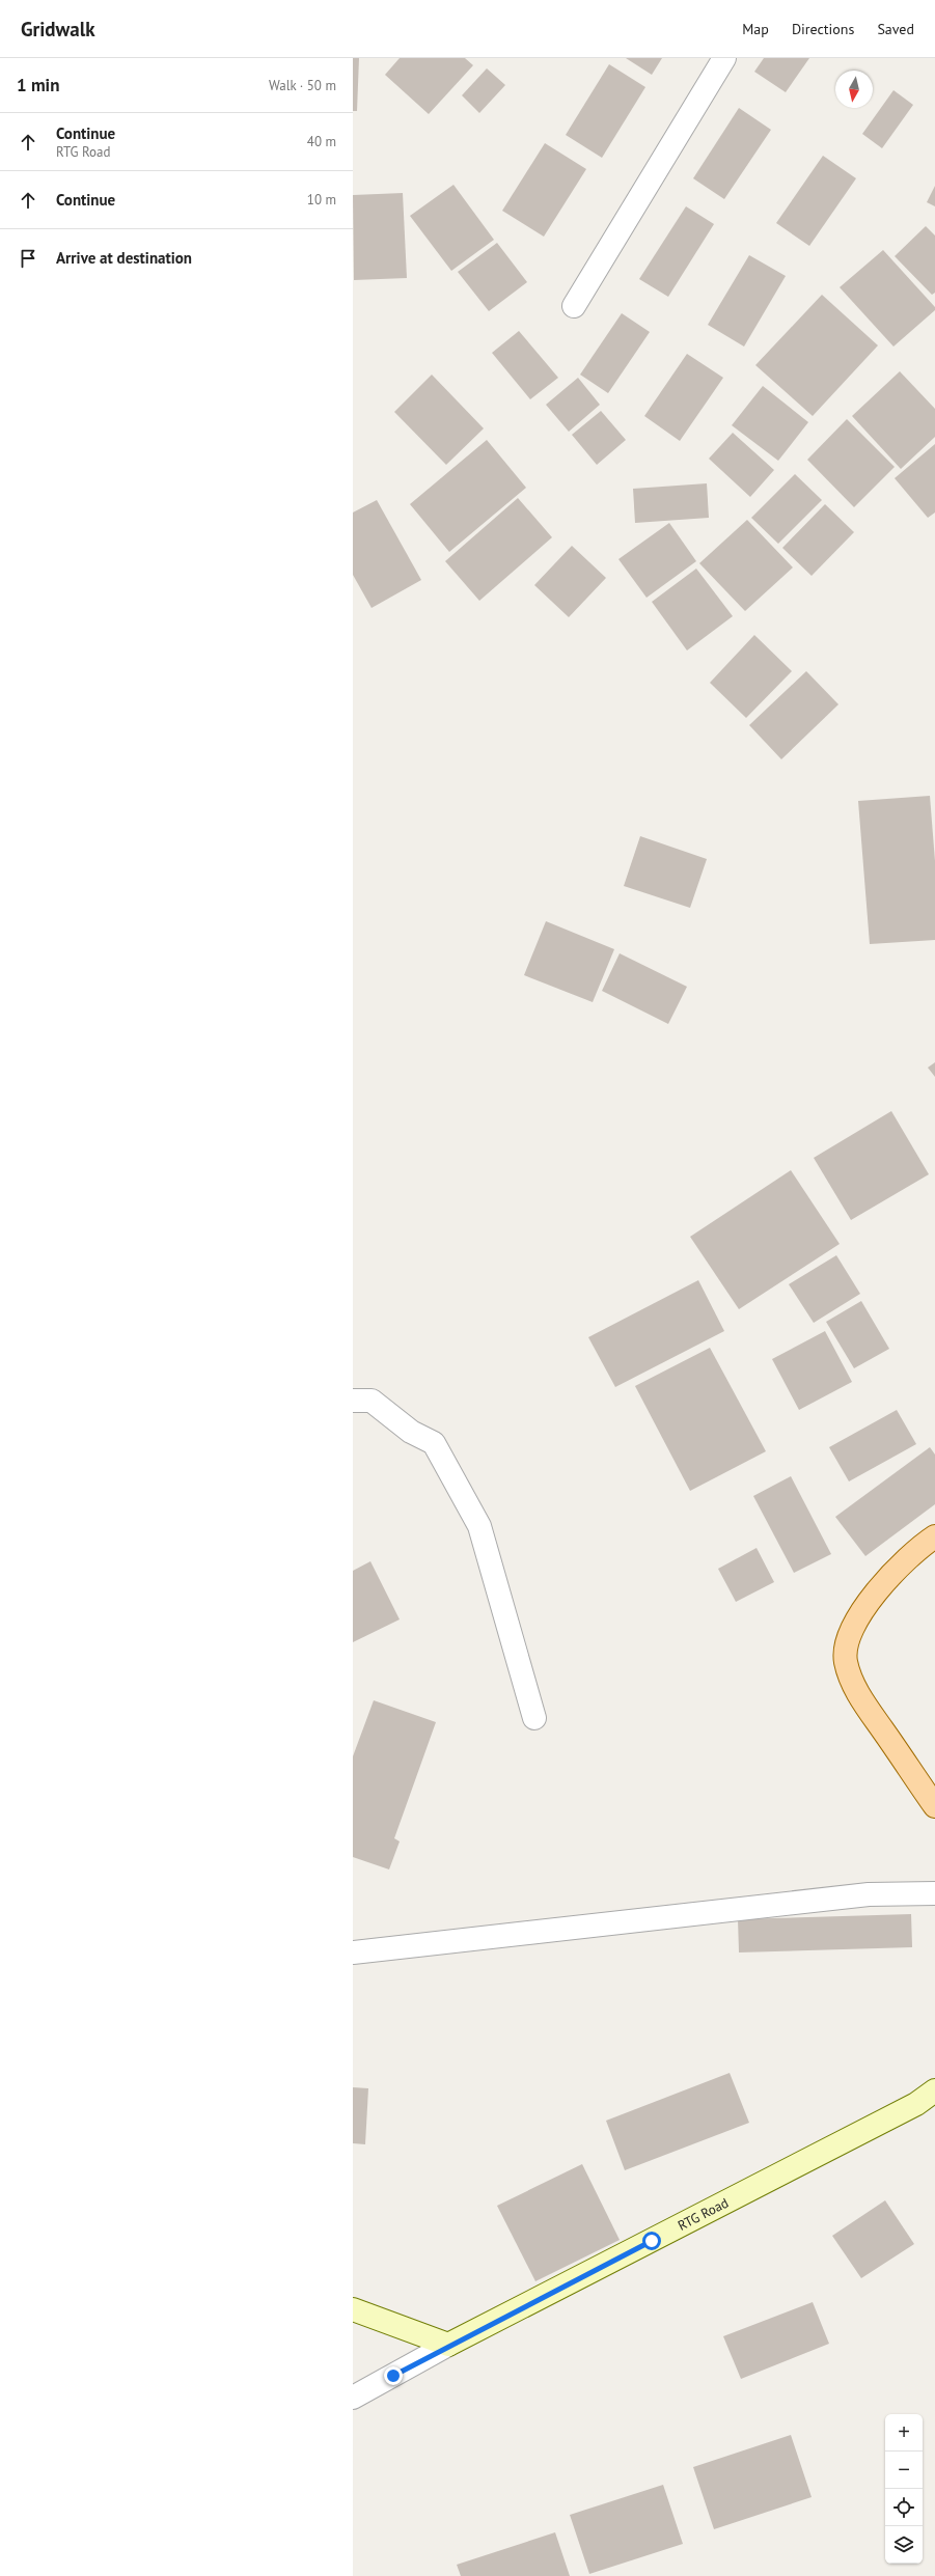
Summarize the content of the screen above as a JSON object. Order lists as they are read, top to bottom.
{
  "streets": {
    "main road": ["RTG Road"]
  },
  "north": "bottom",
  "page": {
    "header": "Gridwalk",
    "nav": ["Map", "Directions", "Saved"],
    "heading": ["1 min", "Walk · 50 m"],
    "list": [
      ["Continue", "RTG Road", "40 m"],
      ["Continue", "10 m"],
      "Arrive at destination"
    ],
    "map_buttons": ["+", "−"]
  }
}
